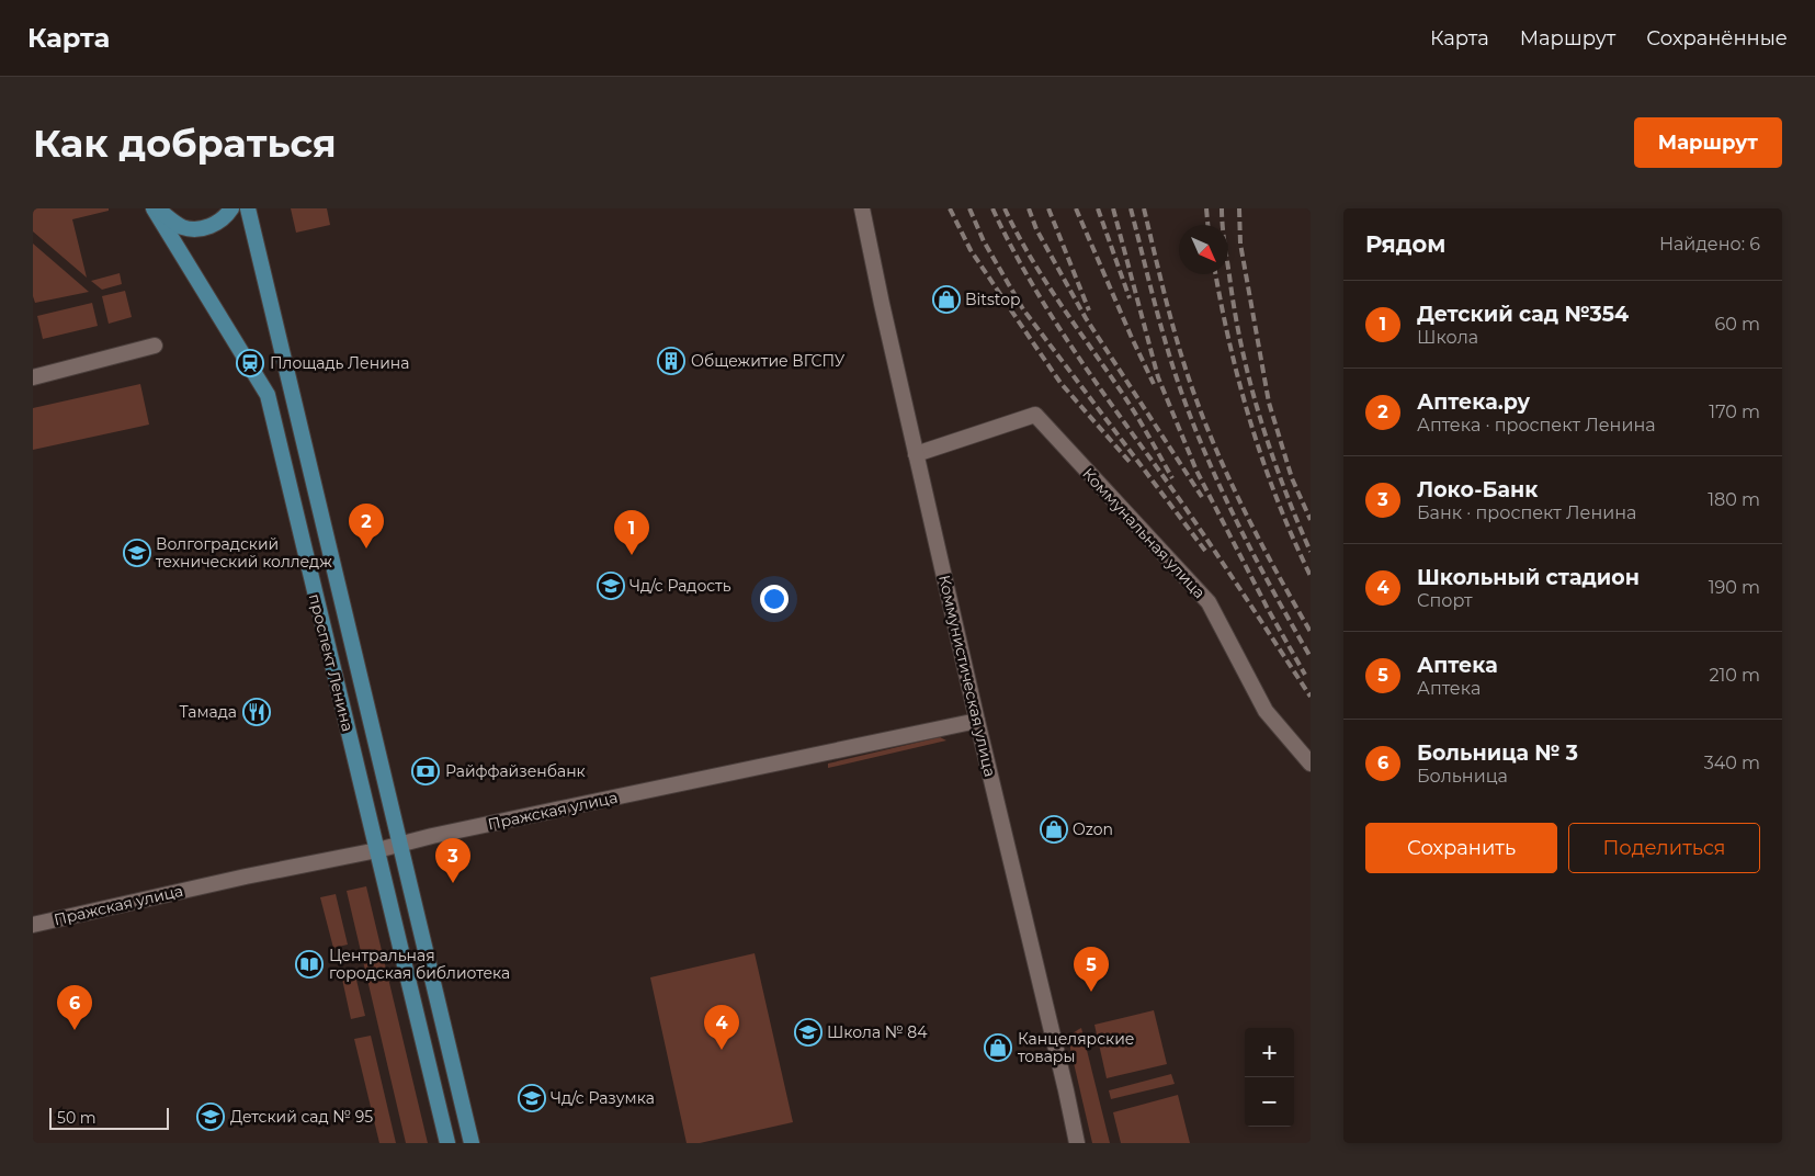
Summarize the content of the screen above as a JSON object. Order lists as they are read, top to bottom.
{
  "streets": {
    "main road": ["проспект Ленина"],
    "street": ["Коммунальная улица", "Коммунистическая улица", "Пражская улица"]
  },
  "crossings": [
    ["Коммунальная улица", "Коммунистическая улица"],
    ["проспект Ленина", "Пражская улица"],
    ["Коммунистическая улица", "Пражская улица"]
  ],
  "places": {
    "shop": ["Bitstop", "Ozon", "Канцелярские товары"],
    "building": ["Общежитие ВГСПУ"],
    "station": ["Площадь Ленина"],
    "school or university": [
      "Волгоградский технический колледж",
      "Чд/с Радость",
      "Школа № 84",
      "Чд/с Разумка",
      "Детский сад № 95"
    ],
    "restaurant": ["Тамада"],
    "bank": ["Райффайзенбанк"],
    "library": ["Центральная городская библиотека"]
  },
  "scale_bar": "50 m",
  "north": "bottom right",
  "page": {
    "header": "Карта",
    "nav": ["Карта", "Маршрут", "Сохранённые"],
    "buttons": [
      "Маршрут",
      ["Сохранить", "Поделиться"]
    ],
    "title": "Как добраться",
    "heading": ["Рядом", "Найдено: 6"],
    "list": [
      {
        "mark": "1",
        "name": "Детский сад №354",
        "note": "Школа",
        "value": "60 m"
      },
      {
        "mark": "2",
        "name": "Аптека.ру",
        "note": "Аптека · проспект Ленина",
        "value": "170 m"
      },
      {
        "mark": "3",
        "name": "Локо-Банк",
        "note": "Банк · проспект Ленина",
        "value": "180 m"
      },
      {
        "mark": "4",
        "name": "Школьный стадион",
        "note": "Спорт",
        "value": "190 m"
      },
      {
        "mark": "5",
        "name": "Аптека",
        "note": "Аптека",
        "value": "210 m"
      },
      {
        "mark": "6",
        "name": "Больница № 3",
        "note": "Больница",
        "value": "340 m"
      }
    ],
    "pins": [
      "2",
      "1",
      "3",
      "5",
      "6",
      "4"
    ],
    "map_buttons": ["+", "−"],
    "scale": "50 m"
  }
}
